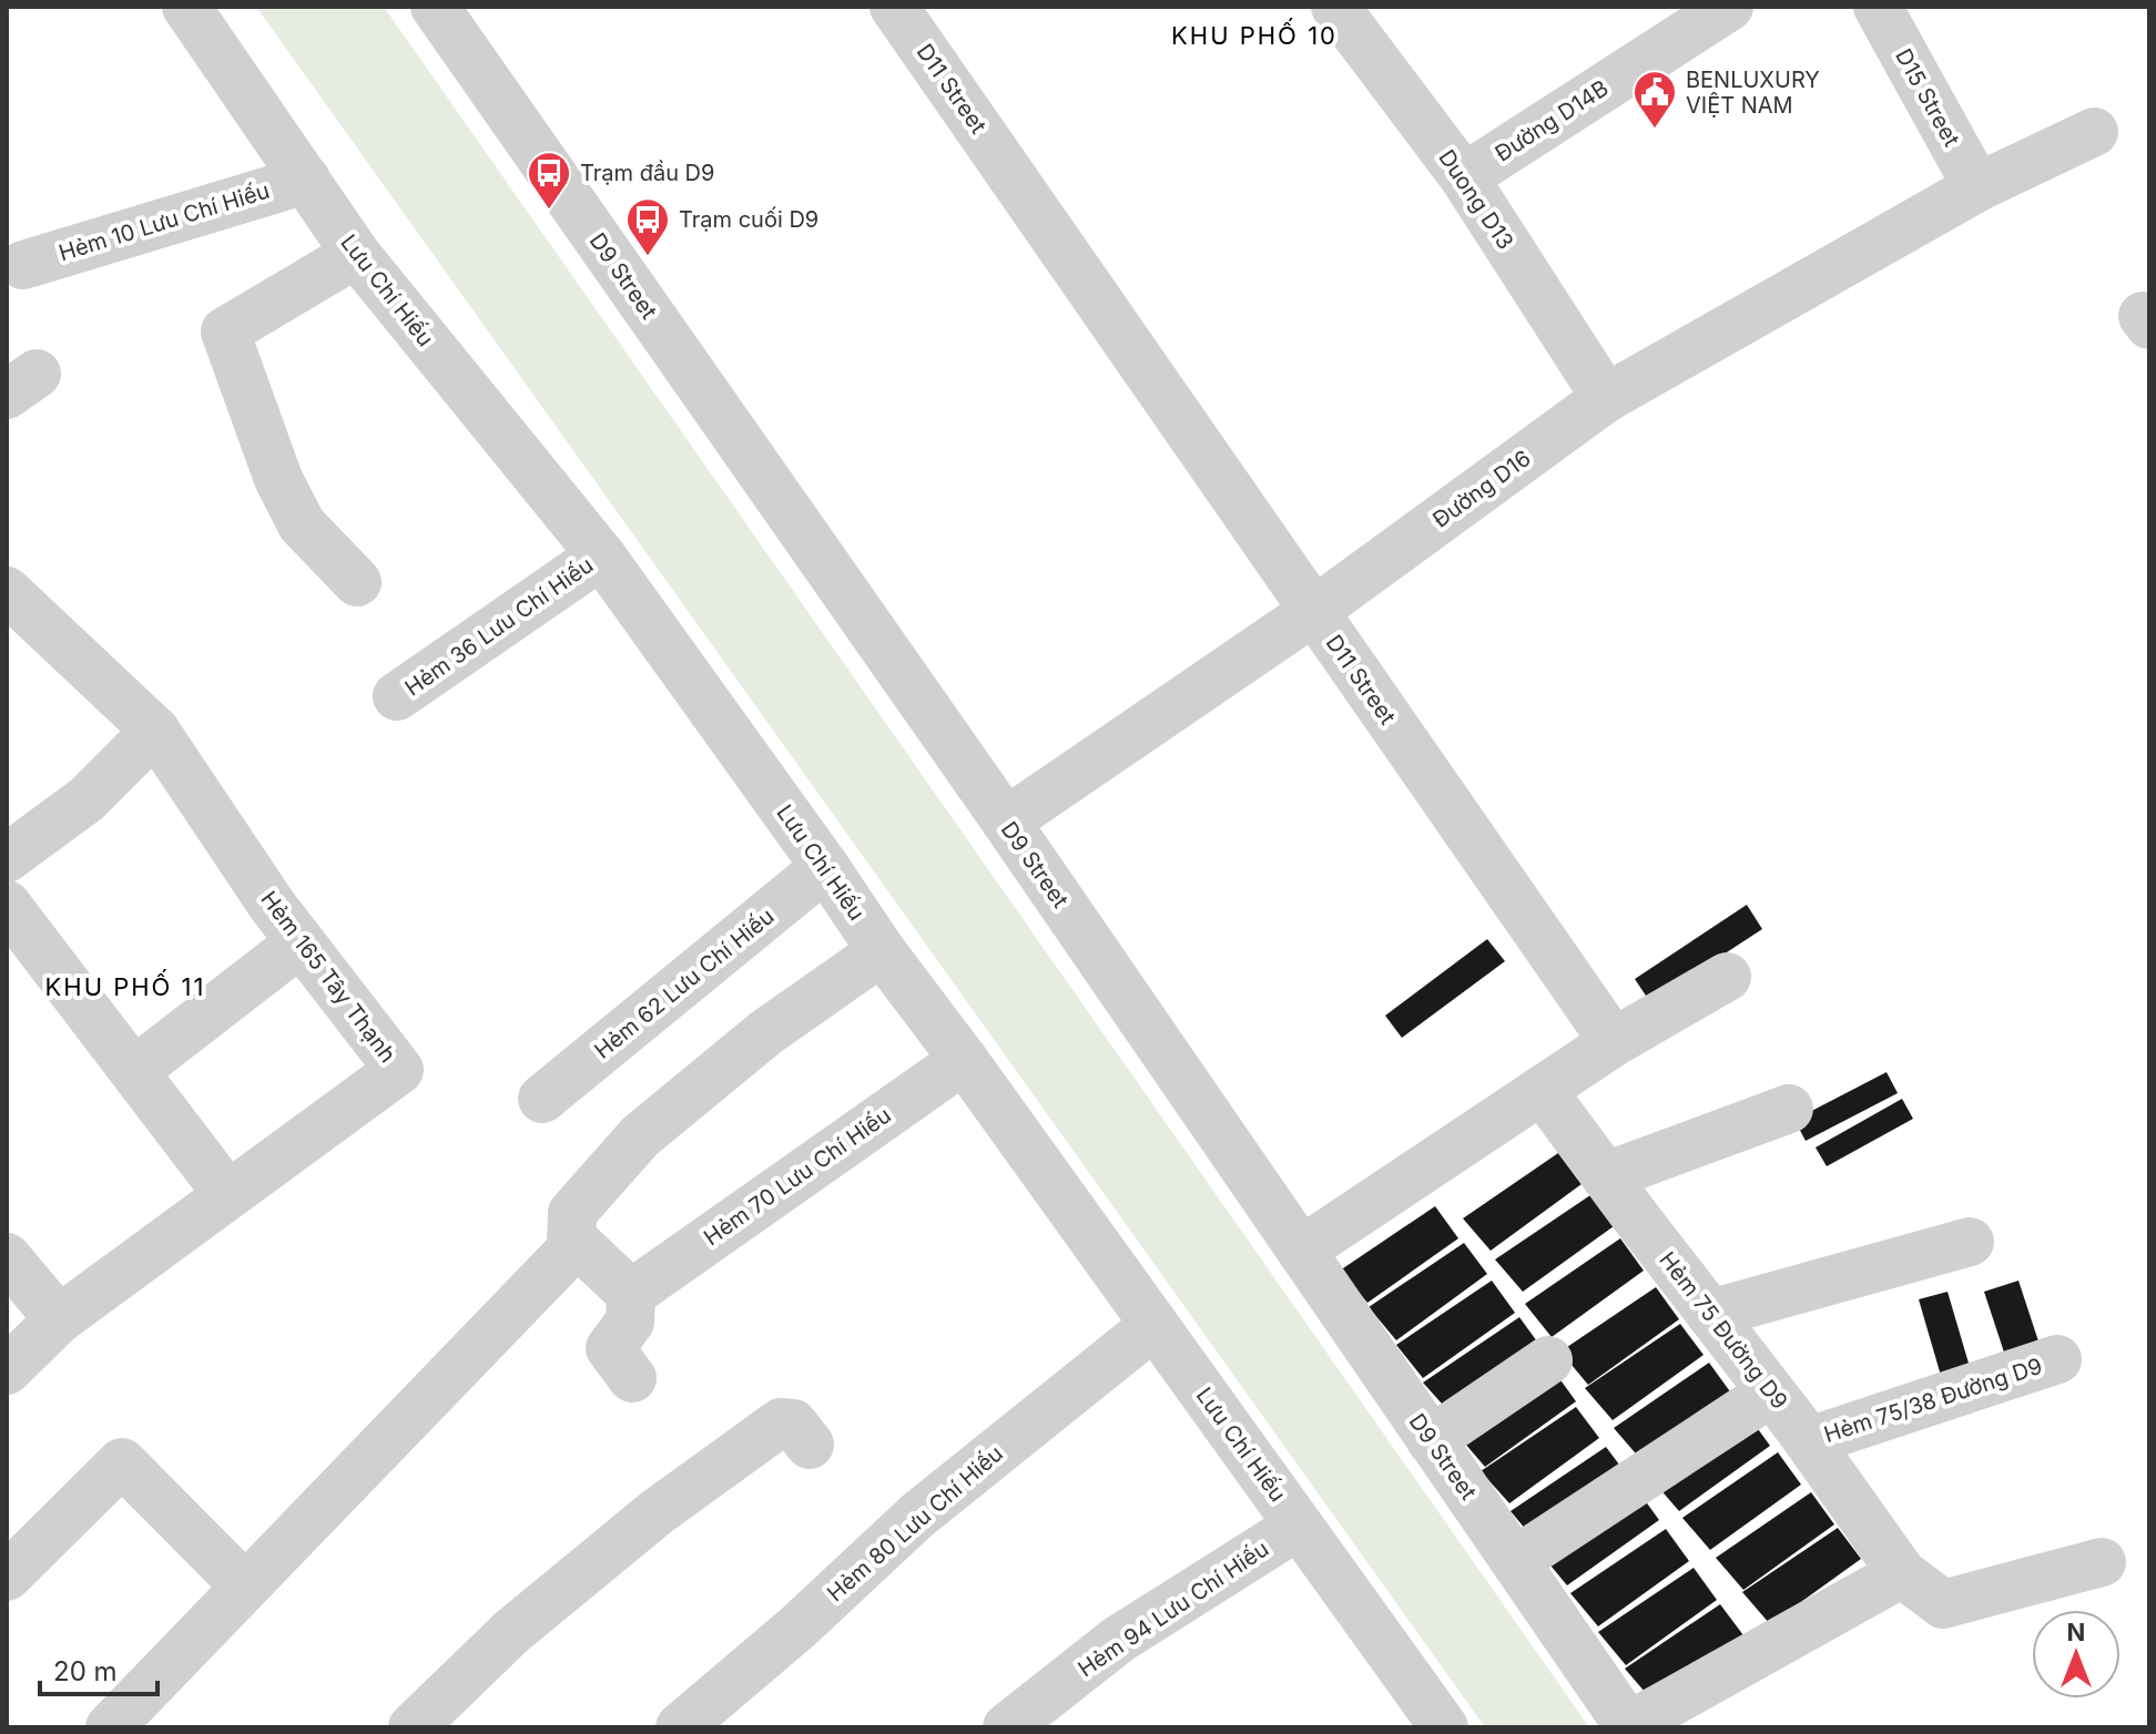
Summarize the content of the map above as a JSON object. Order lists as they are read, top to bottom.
{
  "streets": {
    "street": [
      "D11 Street",
      "D15 Street",
      "Đường D14B",
      "Duong D13",
      "Hẻm 10 Lưu Chí Hiếu",
      "D9 Street",
      "Lưu Chí Hiếu",
      "Đường D16",
      "Hẻm 36 Lưu Chí Hiếu",
      "Hẻm 165 Tây Thạnh",
      "Hẻm 62 Lưu Chí Hiếu",
      "Hẻm 70 Lưu Chí Hiếu",
      "Hẻm 75 Đường D9",
      "Hẻm 75/38 Đường D9",
      "Hẻm 80 Lưu Chí Hiếu",
      "Hẻm 94 Lưu Chí Hiếu"
    ]
  },
  "crossings": [
    ["D11 Street", "Đường D16"],
    ["D15 Street", "Đường D16"],
    ["Đường D14B", "Duong D13"],
    ["Duong D13", "Đường D16"],
    ["Hẻm 10 Lưu Chí Hiếu", "Lưu Chí Hiếu"],
    ["D9 Street", "Đường D16"],
    ["Lưu Chí Hiếu", "Hẻm 36 Lưu Chí Hiếu"],
    ["Lưu Chí Hiếu", "Hẻm 62 Lưu Chí Hiếu"],
    ["Lưu Chí Hiếu", "Hẻm 70 Lưu Chí Hiếu"],
    ["Lưu Chí Hiếu", "Hẻm 80 Lưu Chí Hiếu"],
    ["Lưu Chí Hiếu", "Hẻm 94 Lưu Chí Hiếu"],
    ["Hẻm 75 Đường D9", "Hẻm 75/38 Đường D9"]
  ],
  "districts": ["KHU PHỐ 10", "KHU PHỐ 11"],
  "places": {
    "public building": ["BENLUXURY VIỆT NAM"],
    "bus stop": ["Trạm đầu D9", "Trạm cuối D9"]
  },
  "scale_bar": "20 m",
  "north": "top"
}
